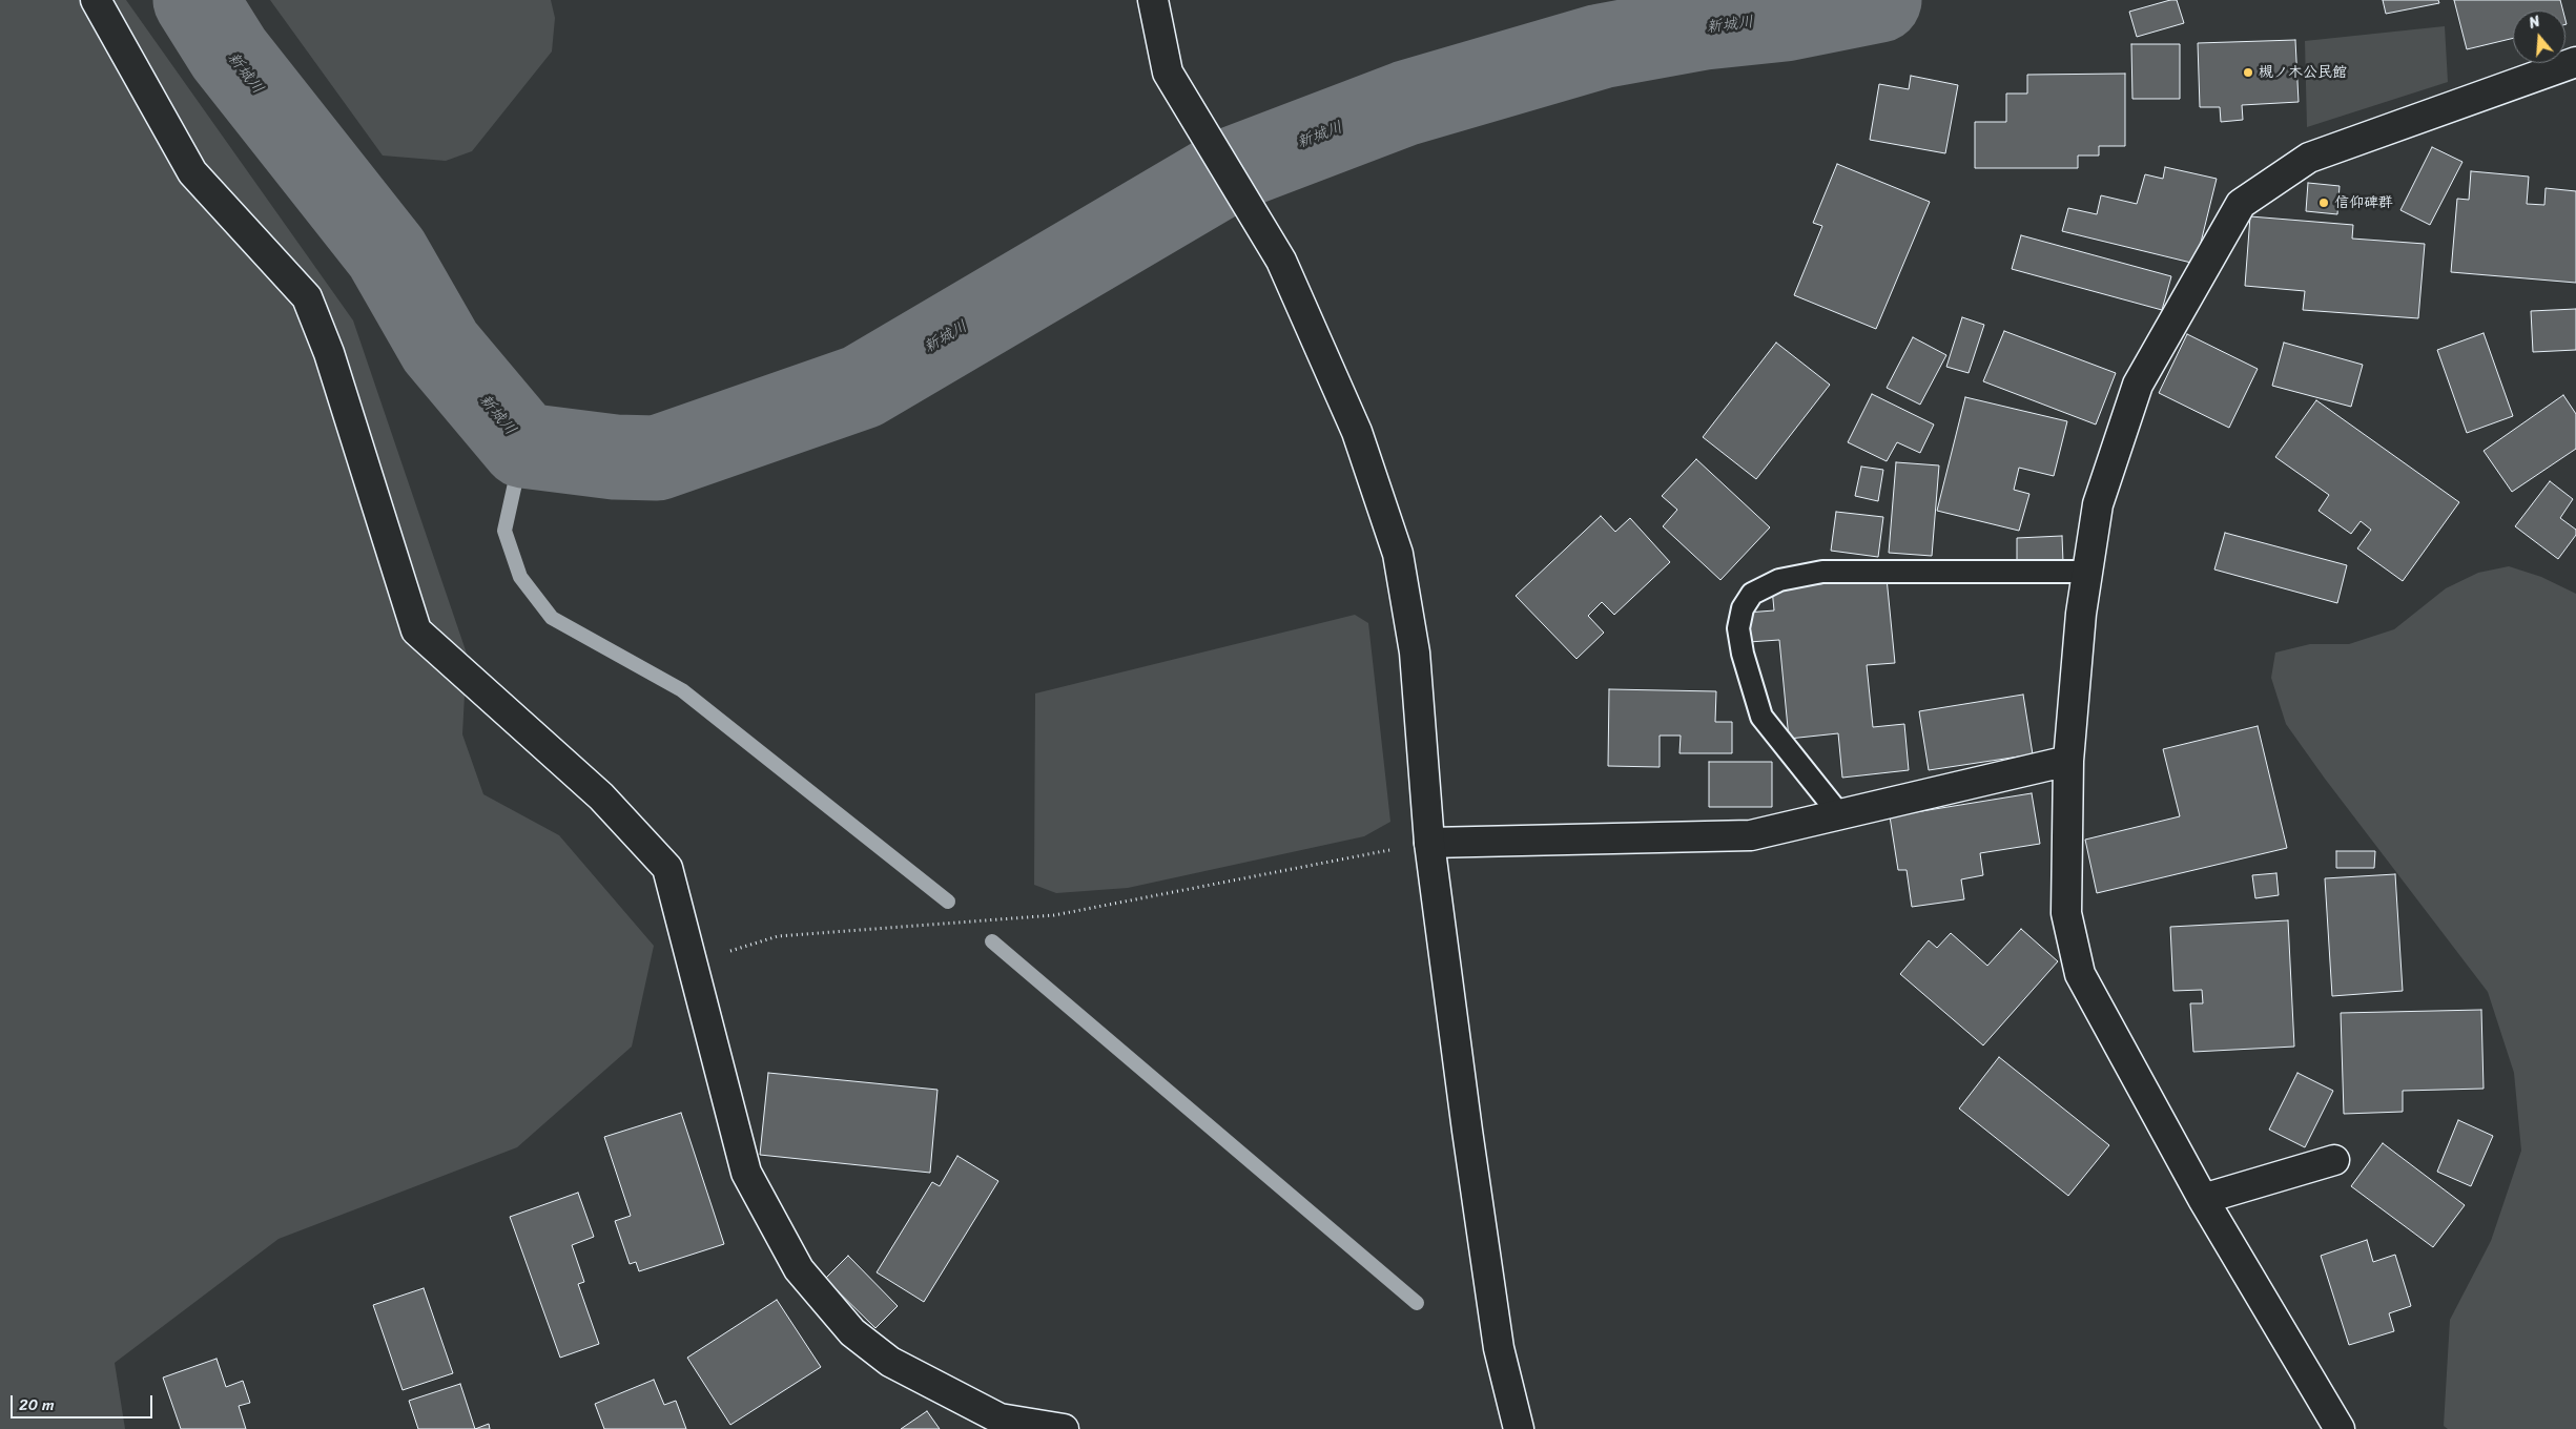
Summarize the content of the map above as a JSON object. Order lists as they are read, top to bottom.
{
  "water": ["新城川"],
  "places": ["槻ノ木公民館", "信仰碑群"],
  "scale_bar": "20 m",
  "north": "top"
}
